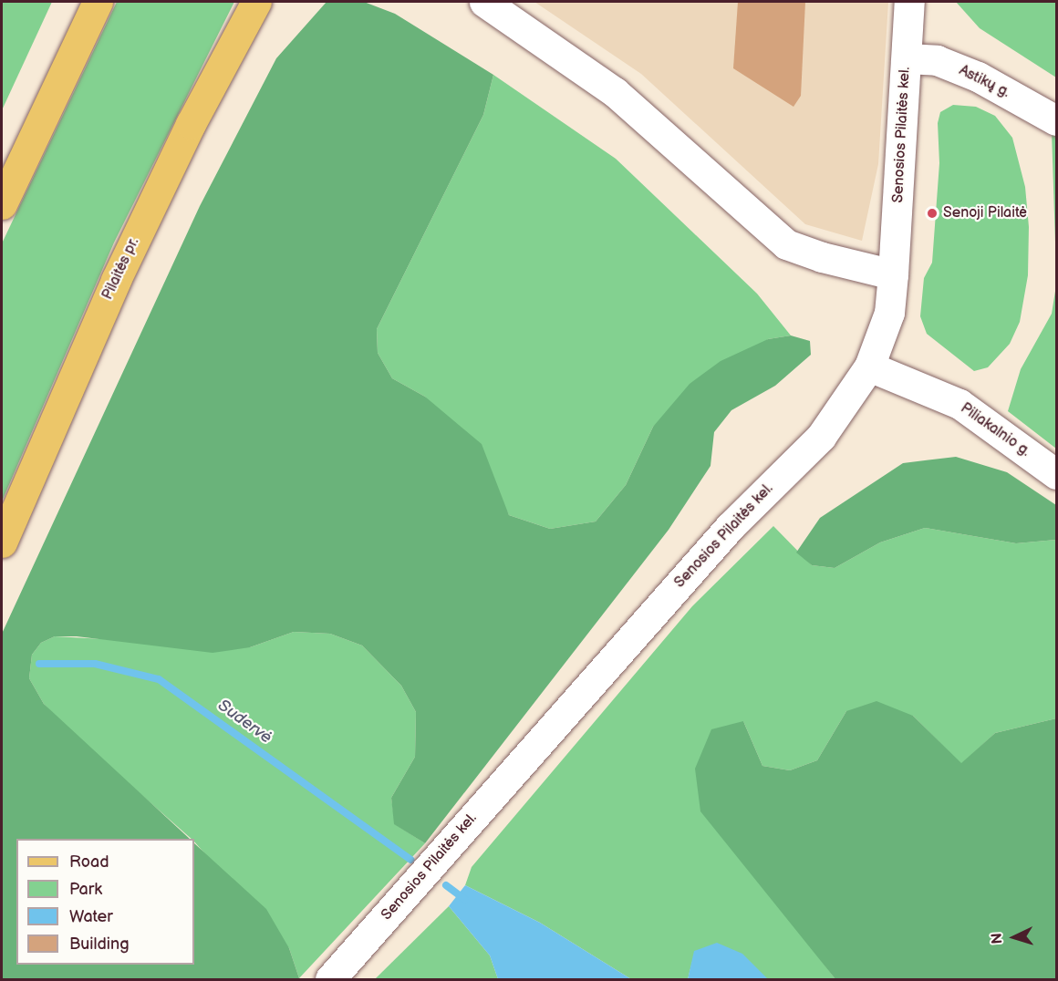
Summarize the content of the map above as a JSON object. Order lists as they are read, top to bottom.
{
  "streets": {
    "main road": ["Pilaitės pr."],
    "street": ["Astikų g.", "Senosios Pilaitės kel.", "Piliakalnio g."]
  },
  "crossings": [
    ["Astikų g.", "Senosios Pilaitės kel."],
    ["Senosios Pilaitės kel.", "Piliakalnio g."]
  ],
  "water": ["Sudervė"],
  "places": ["Senoji Pilaitė"],
  "legend": [
    "Road",
    "Park",
    "Water",
    "Building"
  ],
  "north": "left"
}
